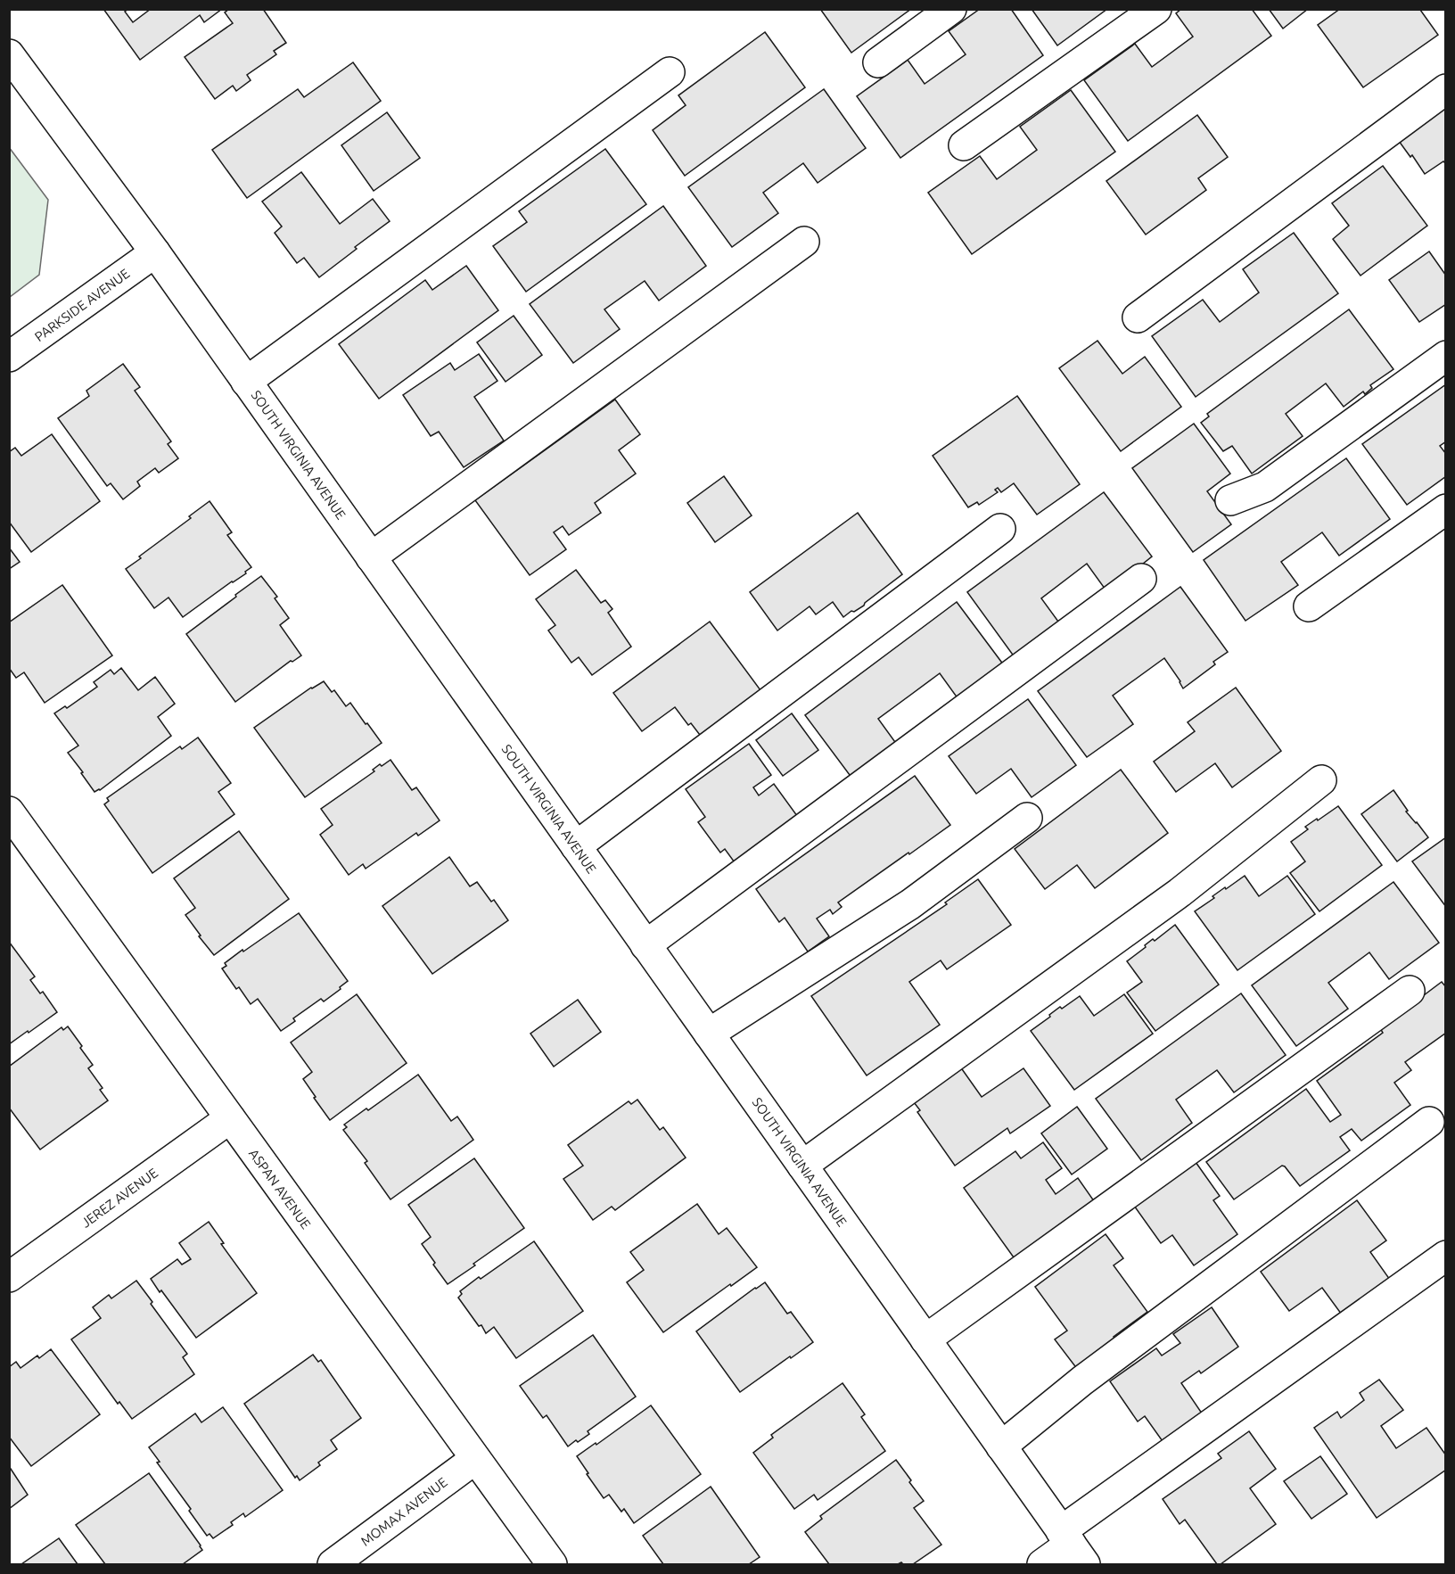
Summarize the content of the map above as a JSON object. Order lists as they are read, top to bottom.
{
  "streets": {
    "street": [
      "PARKSIDE AVENUE",
      "SOUTH VIRGINIA AVENUE",
      "ASPAN AVENUE",
      "JEREZ AVENUE",
      "MOMAX AVENUE"
    ]
  },
  "crossings": [
    ["PARKSIDE AVENUE", "SOUTH VIRGINIA AVENUE"],
    ["ASPAN AVENUE", "JEREZ AVENUE"],
    ["ASPAN AVENUE", "MOMAX AVENUE"]
  ]
}
